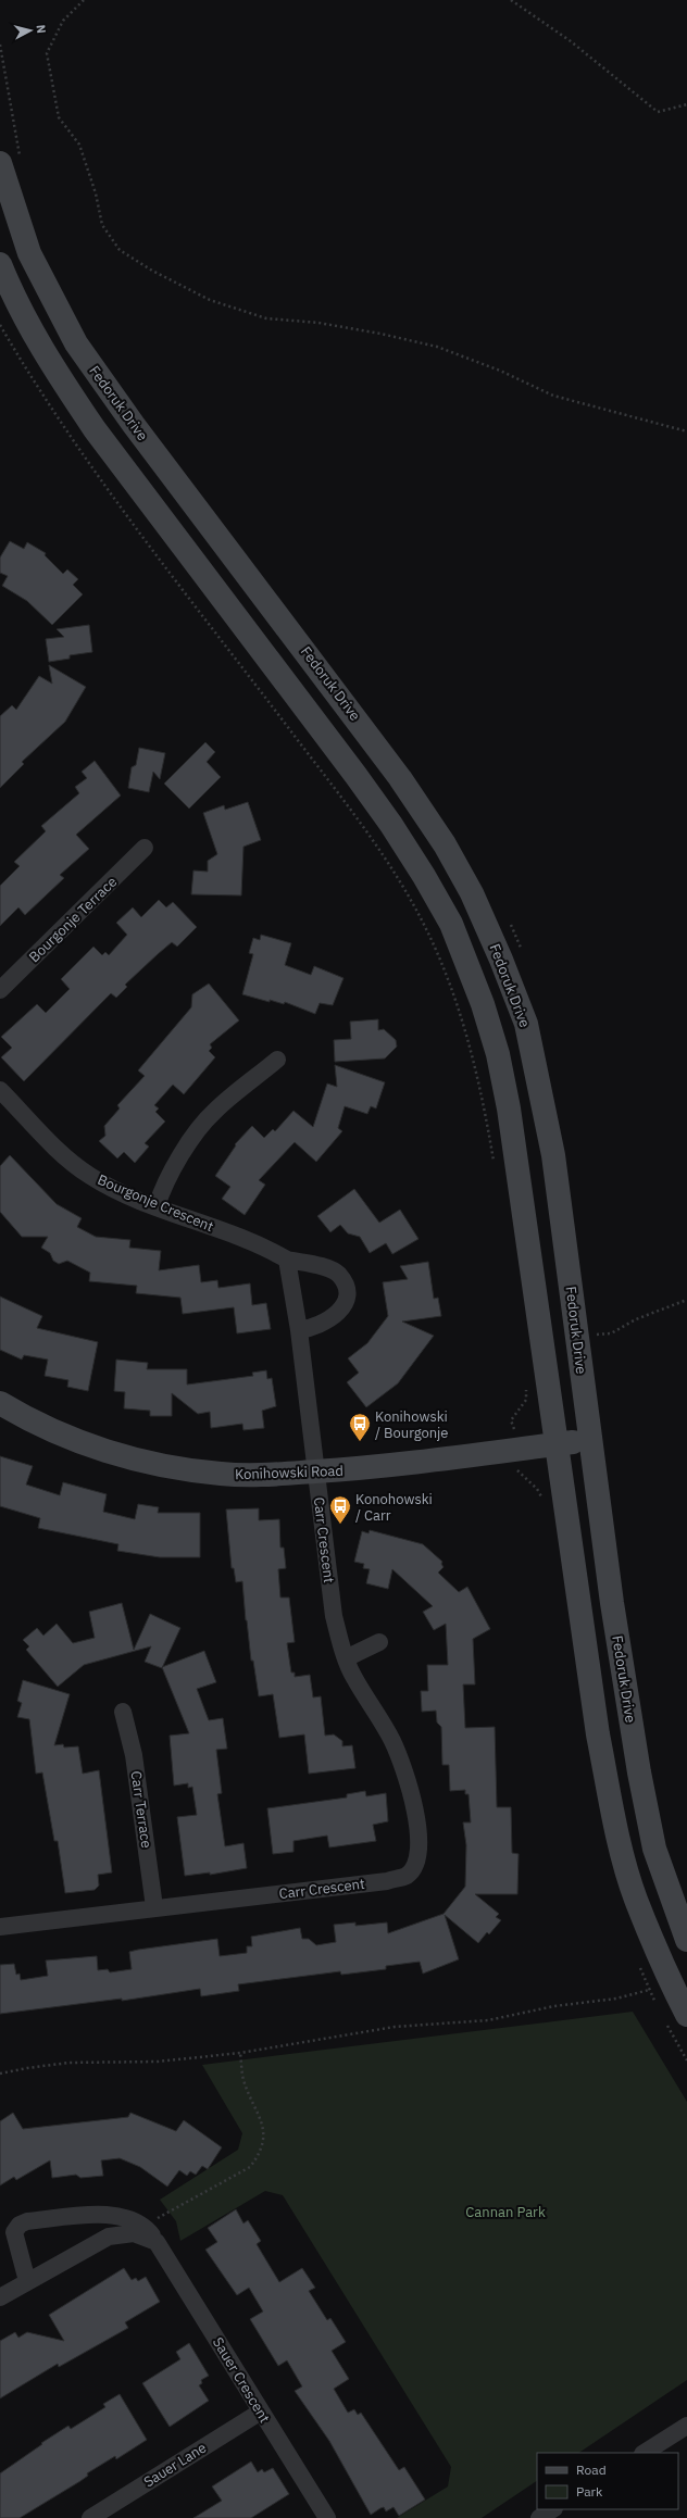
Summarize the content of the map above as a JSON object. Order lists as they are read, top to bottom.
{
  "streets": {
    "main road": ["Fedoruk Drive", "Konihowski Road"],
    "street": [
      "Bourgonje Terrace",
      "Bourgonje Crescent",
      "Carr Crescent",
      "Carr Terrace",
      "Sauer Crescent",
      "Sauer Lane"
    ]
  },
  "crossings": [
    ["Fedoruk Drive", "Konihowski Road"],
    ["Konihowski Road", "Carr Crescent"],
    ["Carr Crescent", "Carr Terrace"],
    ["Sauer Crescent", "Sauer Lane"]
  ],
  "parks": ["Cannan Park"],
  "places": {
    "bus stop": ["Konihowski / Bourgonje", "Konohowski / Carr"]
  },
  "legend": ["Road", "Park"],
  "north": "right"
}
